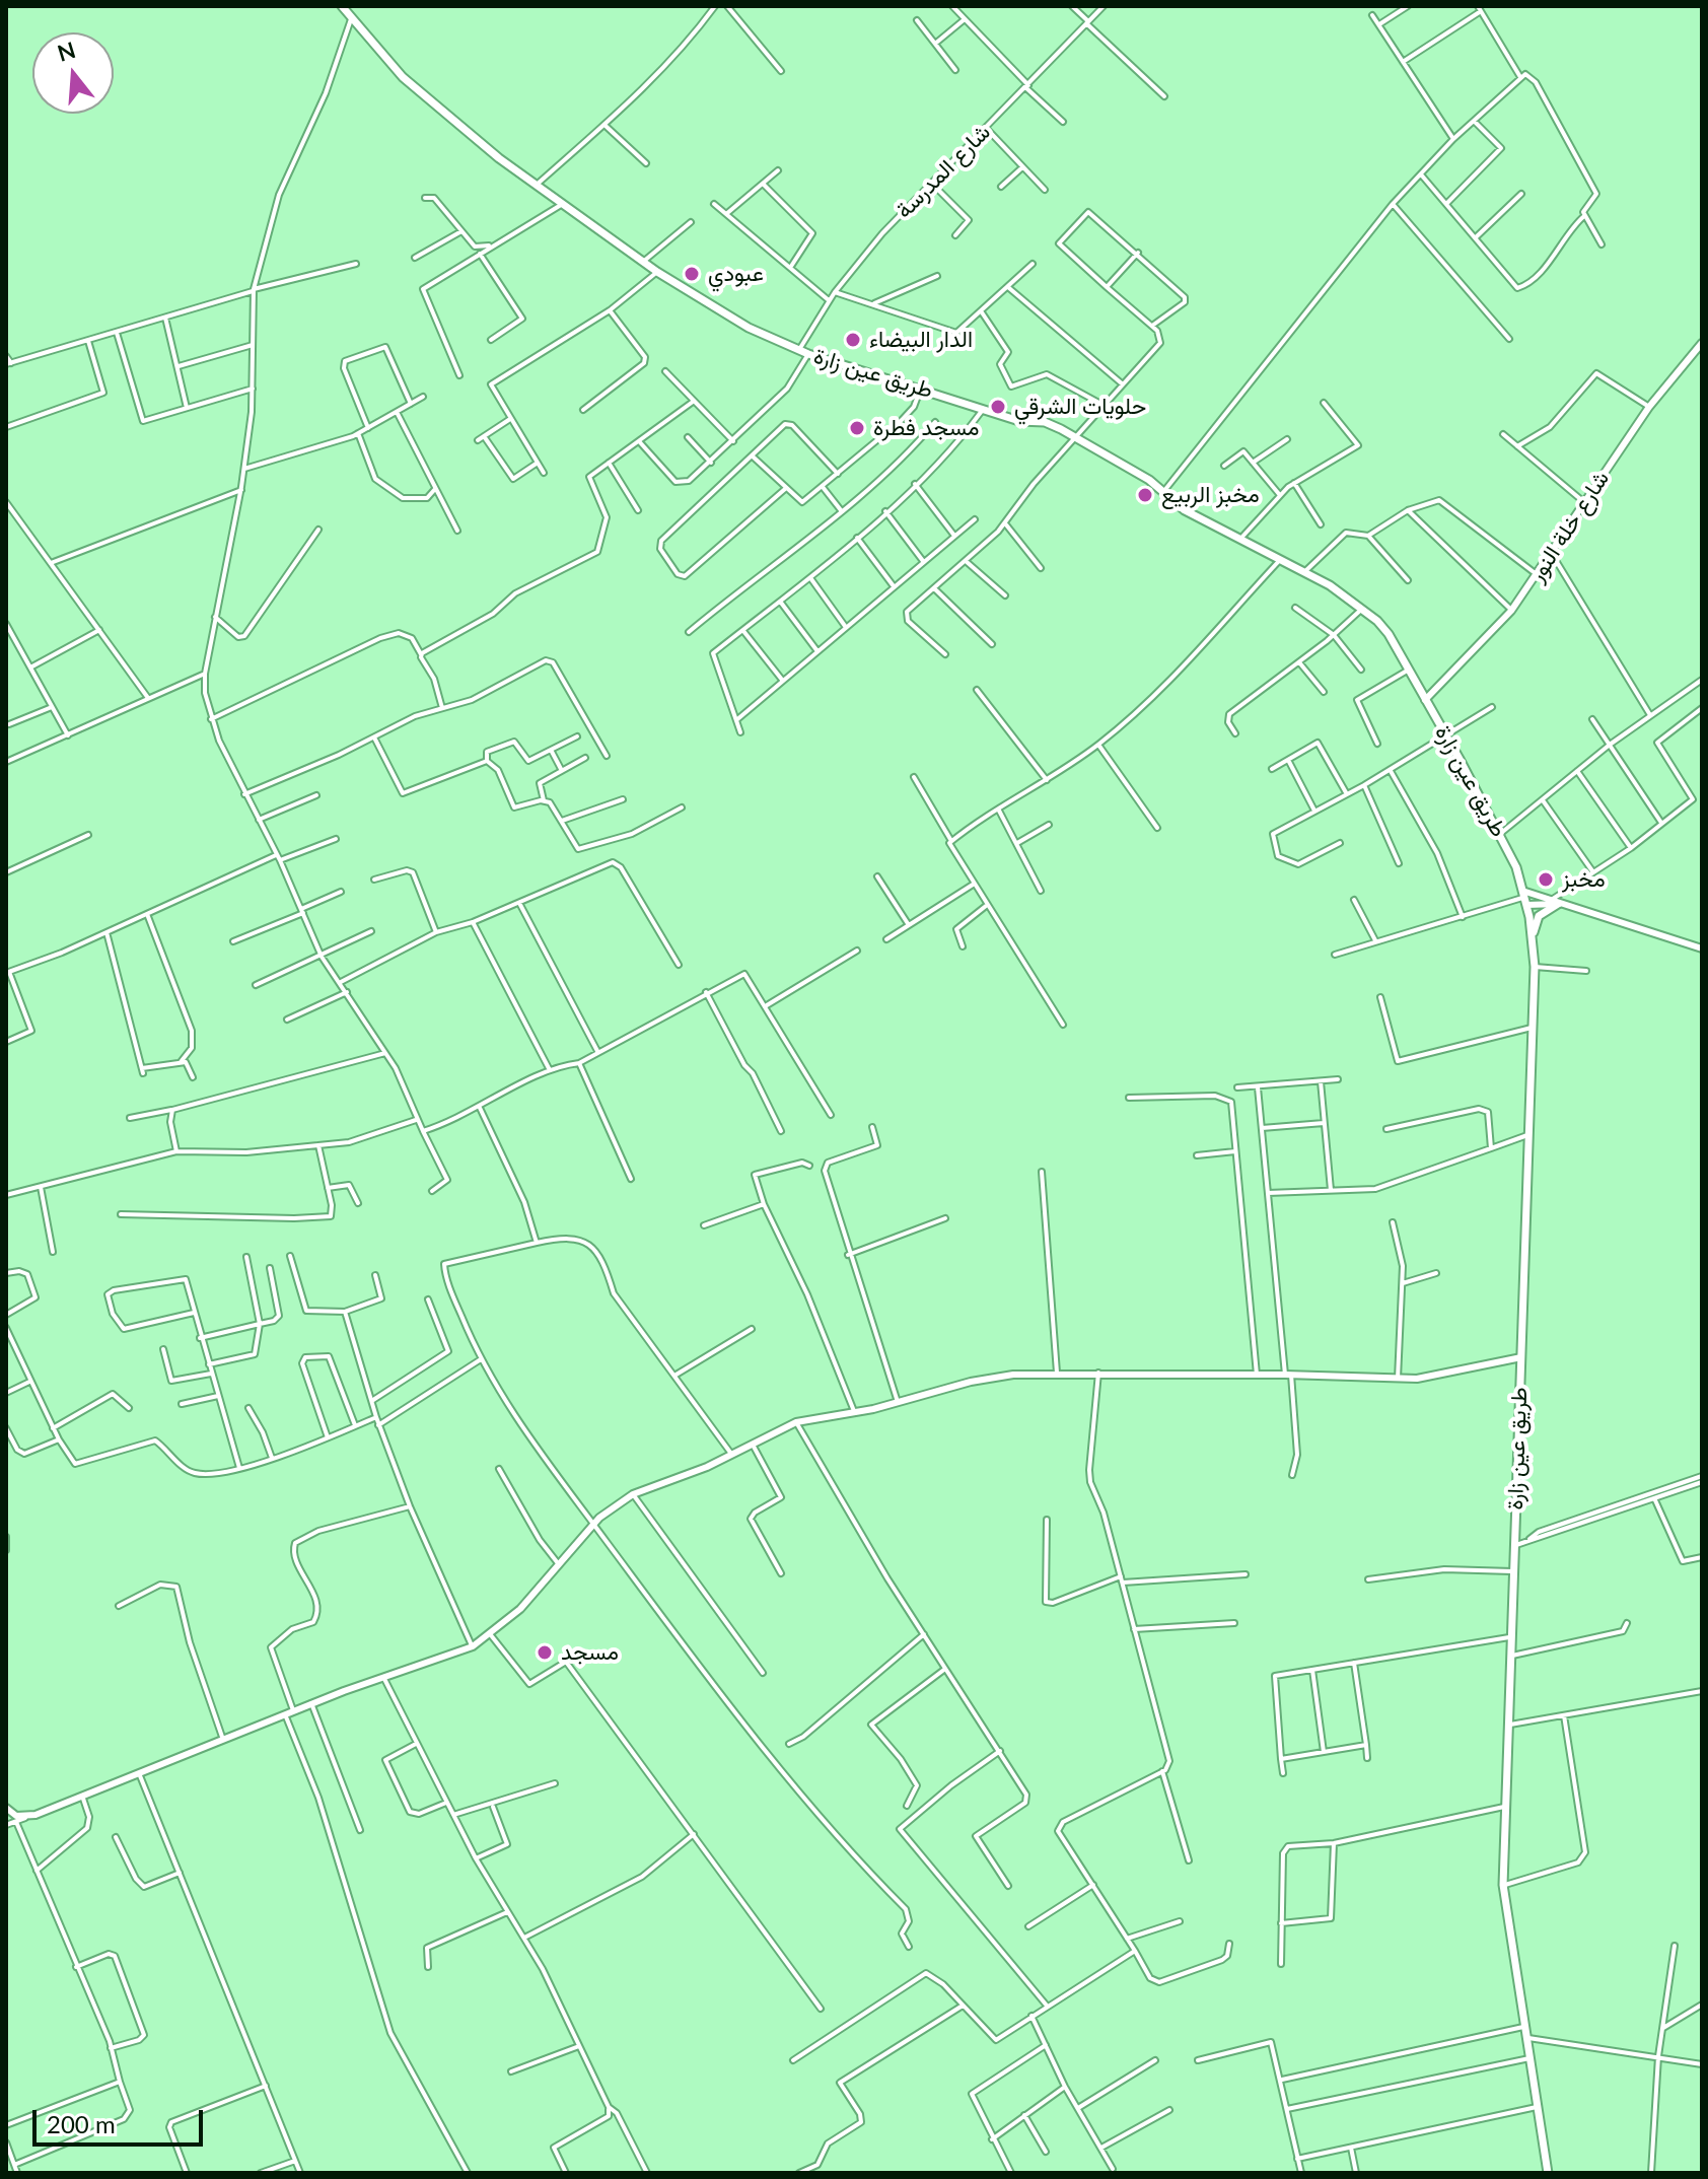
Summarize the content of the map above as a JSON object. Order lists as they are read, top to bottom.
{
  "streets": {
    "main road": ["طريق عين زارة", "شارع خلة النور"],
    "street": ["شارع المدرسة"]
  },
  "crossings": [
    ["شارع المدرسة", "طريق عين زارة"],
    ["طريق عين زارة", "شارع خلة النور"]
  ],
  "places": [
    "عبودي",
    "الدار البيضاء",
    "حلويات الشرقي",
    "مسجد فطرة",
    "مخبز الربيع",
    "مخبز",
    "مسجد"
  ],
  "scale_bar": "200 m",
  "north": "top"
}
